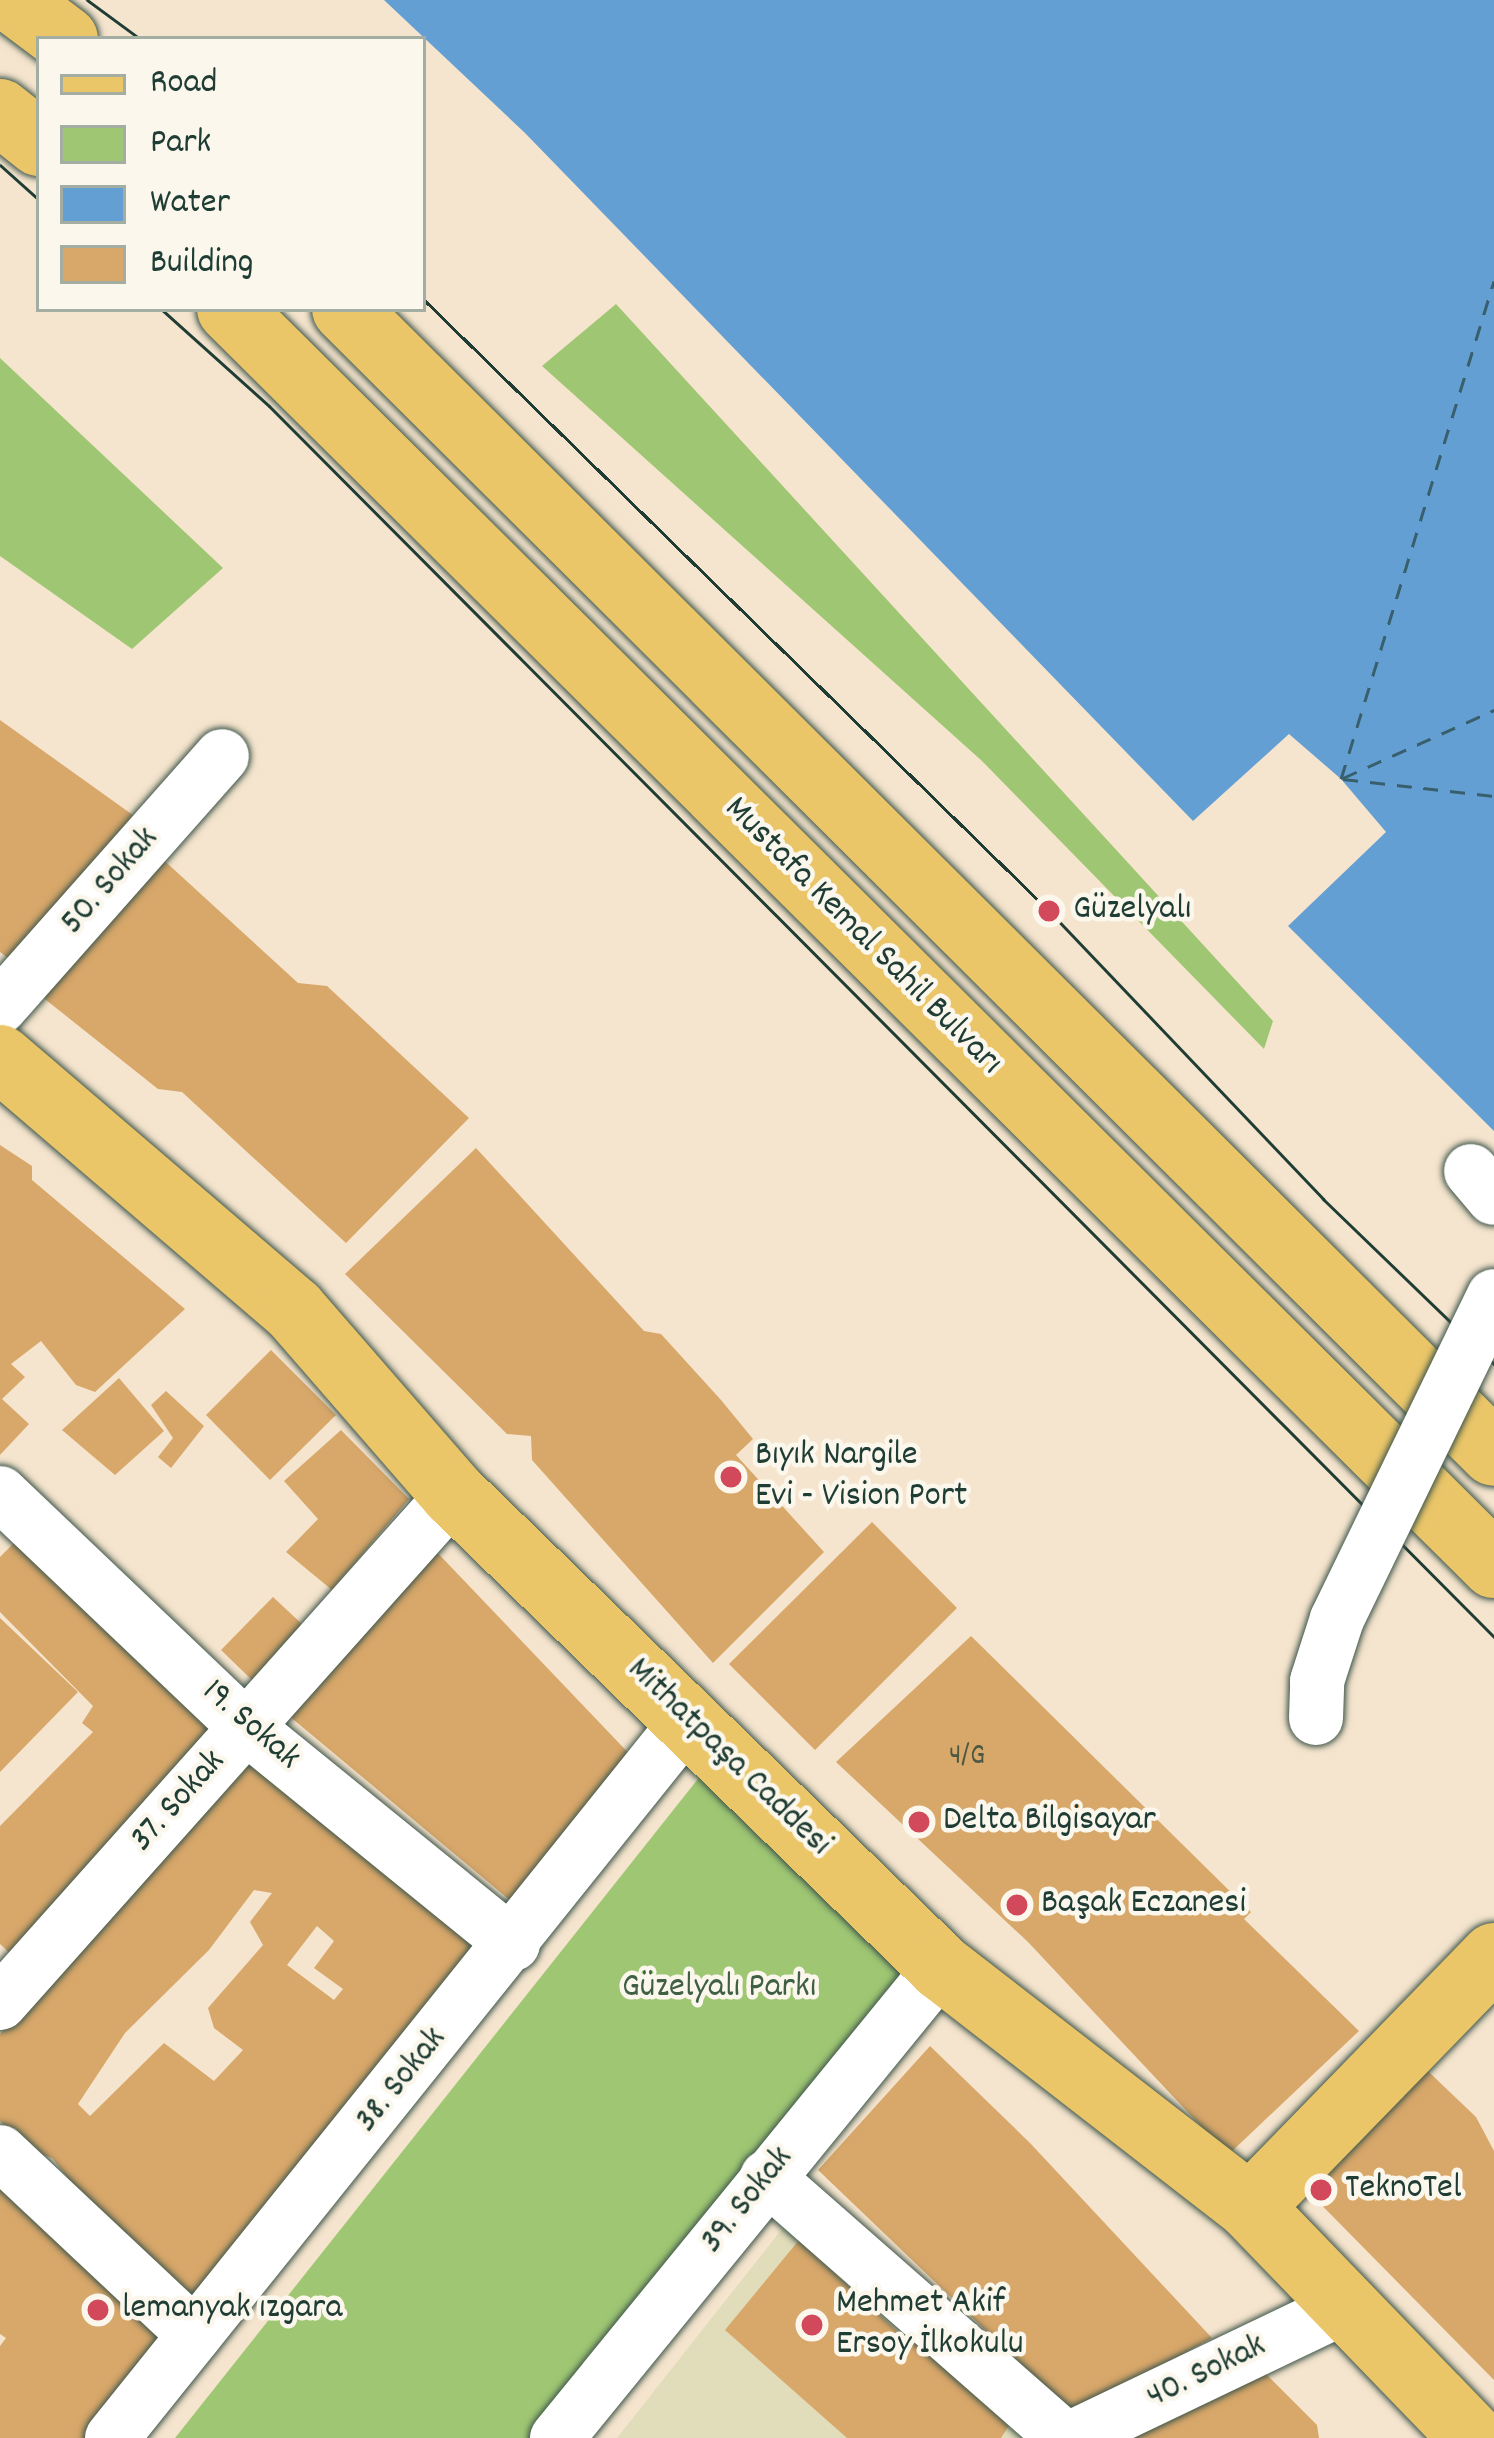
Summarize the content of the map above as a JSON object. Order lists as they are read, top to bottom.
{
  "streets": {
    "main road": ["Mustafa Kemal Sahil Bulvarı", "Mithatpaşa Caddesi"],
    "street": [
      "50. Sokak",
      "19. Sokak",
      "37. Sokak",
      "38. Sokak",
      "39. Sokak",
      "40. Sokak"
    ]
  },
  "crossings": [
    ["19. Sokak", "37. Sokak"],
    ["19. Sokak", "38. Sokak"],
    ["Mithatpaşa Caddesi", "37. Sokak"],
    ["Mithatpaşa Caddesi", "38. Sokak"],
    ["Mithatpaşa Caddesi", "39. Sokak"],
    ["Mithatpaşa Caddesi", "40. Sokak"]
  ],
  "parks": ["Güzelyalı Parkı"],
  "places": [
    "Güzelyalı",
    "Bıyık Nargile Evi - Vision Port",
    "Delta Bilgisayar",
    "Başak Eczanesi",
    "TeknoTel",
    "lemanyak ızgara",
    "Mehmet Akif Ersoy İlkokulu"
  ],
  "house_numbers": ["4/G"],
  "legend": [
    "Road",
    "Park",
    "Water",
    "Building"
  ]
}
